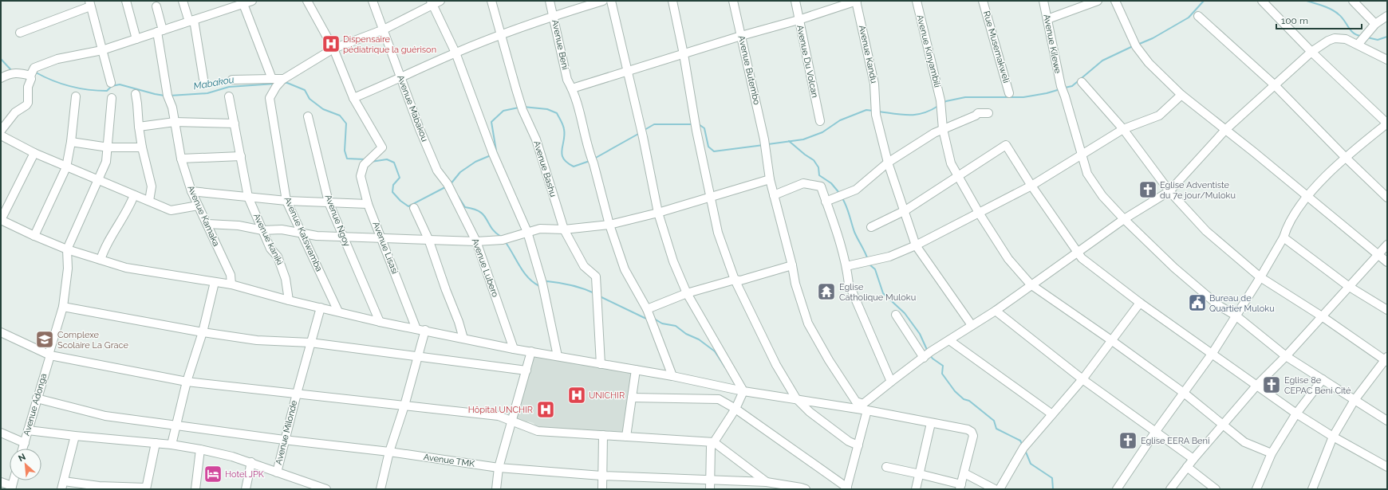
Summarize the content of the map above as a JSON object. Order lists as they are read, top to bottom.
{
  "streets": {
    "street": [
      "Avenue Kilewe",
      "Avenue Beni",
      "Rue Musemakweli",
      "Avenue Kinyambili",
      "Avenue Kandu",
      "Avenue Du Volcan",
      "Avenue Butembo",
      "Avenue Mabakou",
      "Avenue Bashu",
      "Avenue Kamaka",
      "Avenue Ngoy",
      "Avenue Katswamba",
      "Avenue kaniki",
      "Avenue Lisasi",
      "Avenue Lubero",
      "Avenue Adonga",
      "Avenue Milonde",
      "Avenue TMK"
    ]
  },
  "crossings": [
    ["Avenue Mabakou", "Avenue Lubero"],
    ["Avenue Adonga", "Avenue TMK"],
    ["Avenue Milonde", "Avenue TMK"]
  ],
  "water": ["Mabakou"],
  "places": {
    "hospital": ["Dispensaire pédiatrique la guérison", "UNICHIR", "Hôpital UNCHIR"],
    "church": ["Eglise Adventiste du 7e jour/Muloku", "Eglise 8e CEPAC Beni Cité", "Eglise EERA Beni"],
    "temple": ["Eglise Catholique Muloku"],
    "public building": ["Bureau de Quartier Muloku"],
    "school or university": ["Complexe Scolaire La Grace"],
    "hotel": ["Hotel JPK"]
  },
  "scale_bar": "100 m",
  "north": "top left"
}
